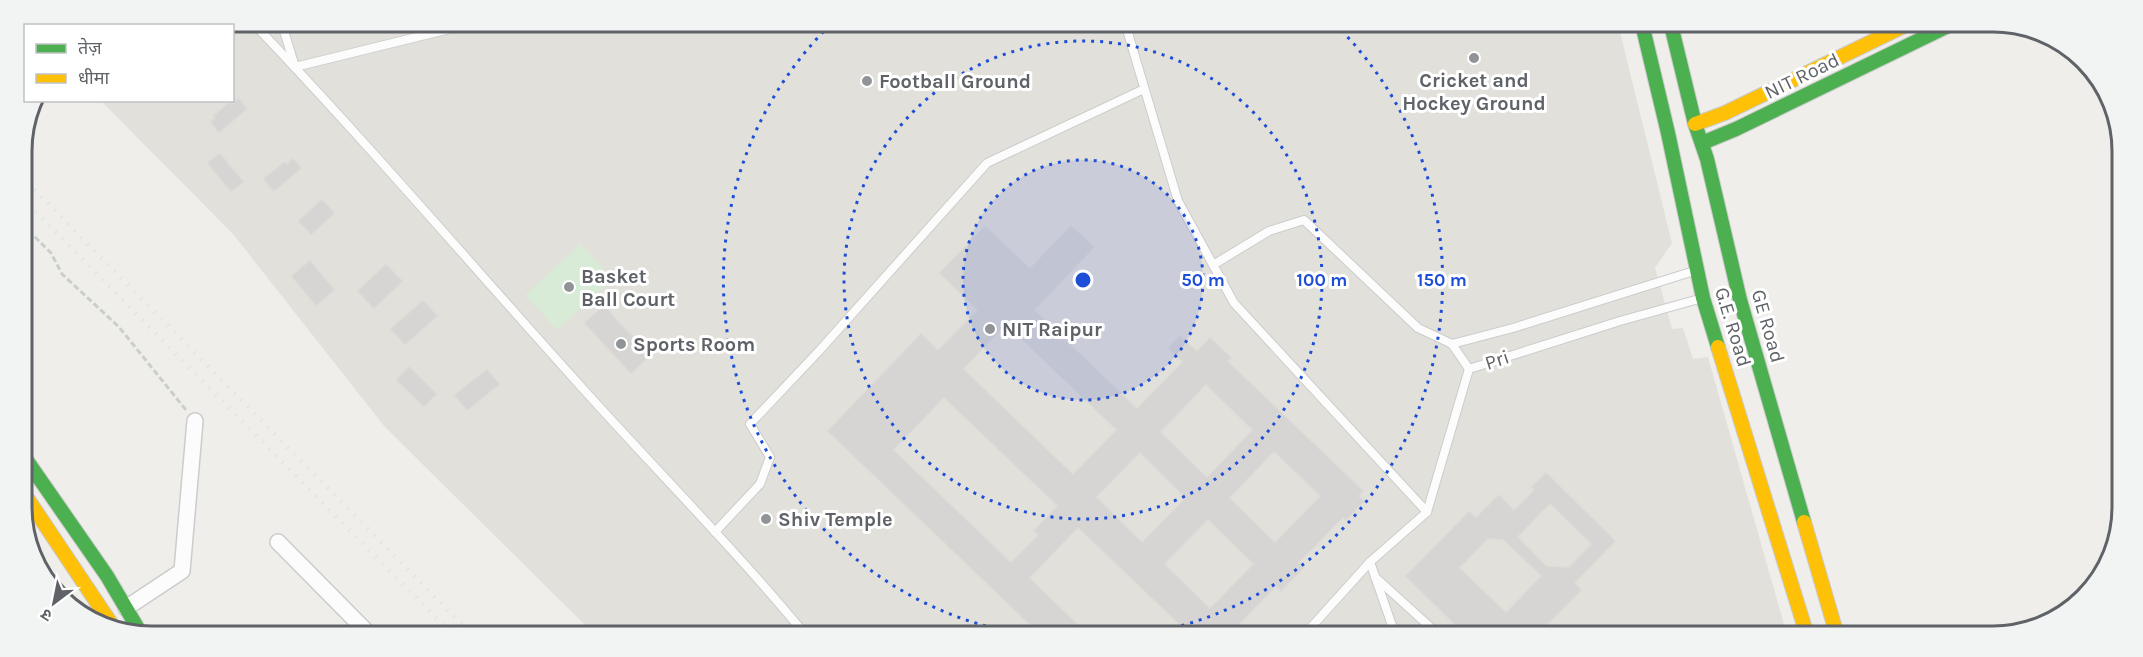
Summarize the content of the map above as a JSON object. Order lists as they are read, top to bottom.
{
  "streets": {
    "main road": ["NIT Road", "GE Road", "G.E. Road"],
    "lane": ["Pri"]
  },
  "crossings": [
    ["NIT Road", "GE Road"],
    ["NIT Road", "G.E. Road"],
    ["GE Road", "G.E. Road"],
    ["GE Road", "Pri"],
    ["G.E. Road", "Pri"]
  ],
  "places": [
    "Cricket and Hockey Ground",
    "Football Ground",
    "Basket Ball Court",
    "NIT Raipur",
    "Sports Room",
    "Shiv Temple"
  ],
  "legend": ["तेज़", "धीमा"],
  "north": "bottom left",
  "rings": ["50 m", "100 m", "150 m"]
}
